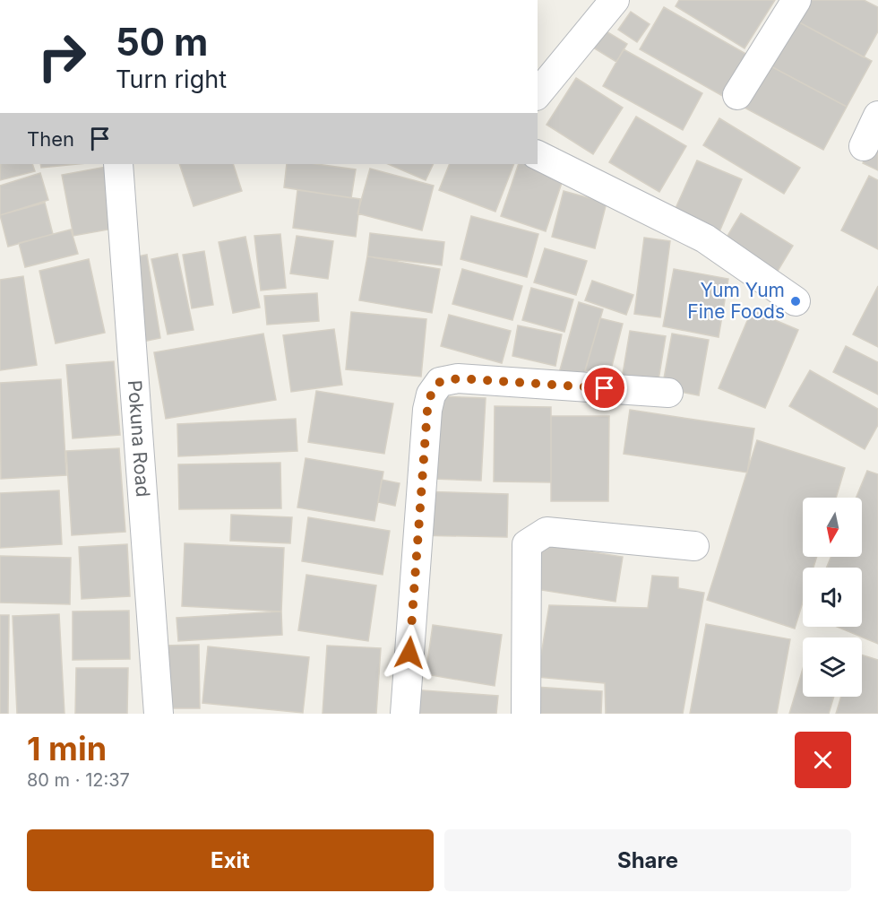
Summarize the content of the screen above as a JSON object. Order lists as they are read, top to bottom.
{
  "streets": {
    "street": ["Pokuna Road"]
  },
  "places": ["Yum Yum Fine Foods"],
  "north": "bottom",
  "page": {
    "turn": ["50 m", "Turn right"],
    "then": "Then",
    "heading": ["1 min", "80 m · 12:37"],
    "buttons": ["Exit", "Share"]
  }
}
